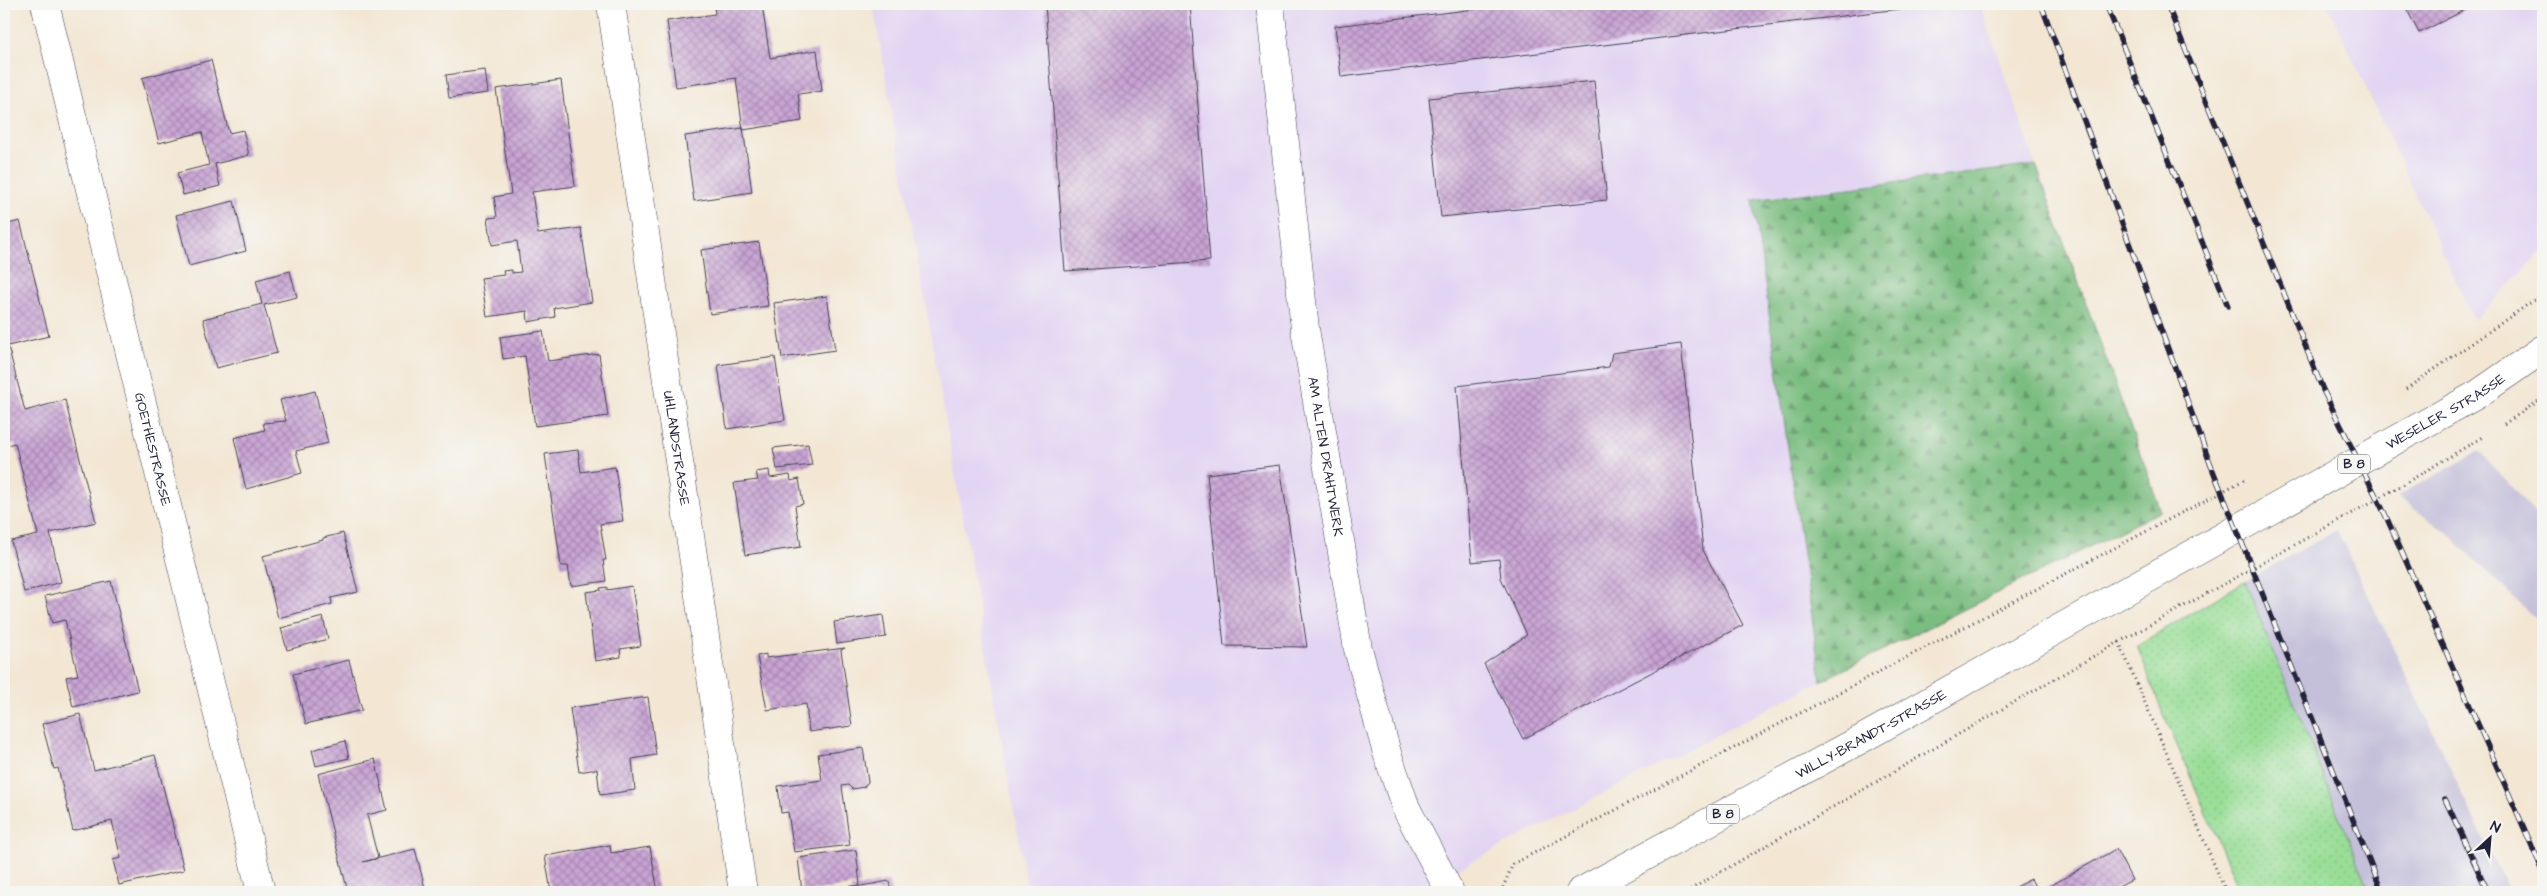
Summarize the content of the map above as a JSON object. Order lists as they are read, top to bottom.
{
  "streets": {
    "street": [
      "WESELER STRASSE",
      "GOETHESTRASSE",
      "UHLANDSTRASSE",
      "AM ALTEN DRAHTWERK",
      "B 8",
      "WILLY-BRANDT-STRASSE"
    ]
  },
  "crossings": [
    ["WESELER STRASSE", "WILLY-BRANDT-STRASSE"]
  ],
  "north": "top right"
}
